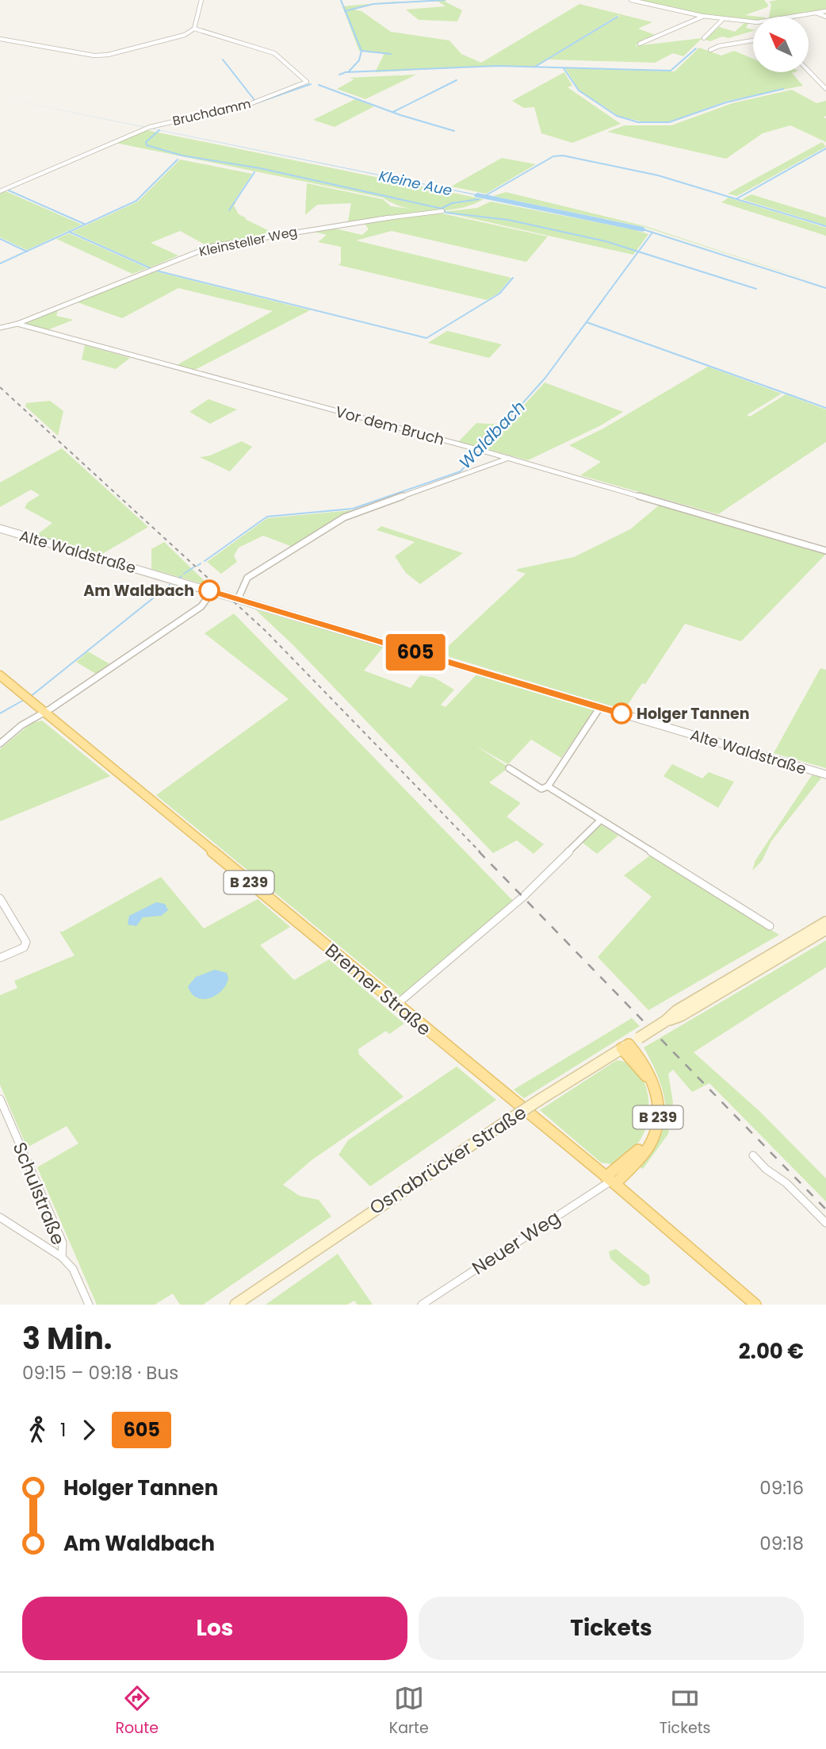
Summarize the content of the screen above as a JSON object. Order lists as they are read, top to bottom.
{
  "streets": {
    "main road": ["B 239", "Bremer Straße", "Osnabrücker Straße"],
    "street": [
      "Bruchdamm",
      "Kleinsteller Weg",
      "Vor dem Bruch",
      "Alte Waldstraße",
      "Schulstraße",
      "Neuer Weg"
    ]
  },
  "crossings": [
    ["Kleinsteller Weg", "Vor dem Bruch"],
    ["B 239", "Bremer Straße"],
    ["B 239", "Osnabrücker Straße"],
    ["B 239", "Neuer Weg"],
    ["Bremer Straße", "Neuer Weg"]
  ],
  "water": ["Kleine Aue", "Waldbach"],
  "places": ["Am Waldbach", "Holger Tannen"],
  "lines": ["bus line 605"],
  "north": "top left",
  "page": {
    "on_map": "605",
    "heading": ["3 Min.", "09:15 – 09:18 · Bus", "2.00 €"],
    "legs": ["1", "605"],
    "list": [
      {
        "name": "Holger Tannen",
        "value": "09:16"
      },
      {
        "name": "Am Waldbach",
        "value": "09:18"
      }
    ],
    "buttons": ["Los", "Tickets"],
    "tabs": ["Route", "Karte", "Tickets"]
  }
}
